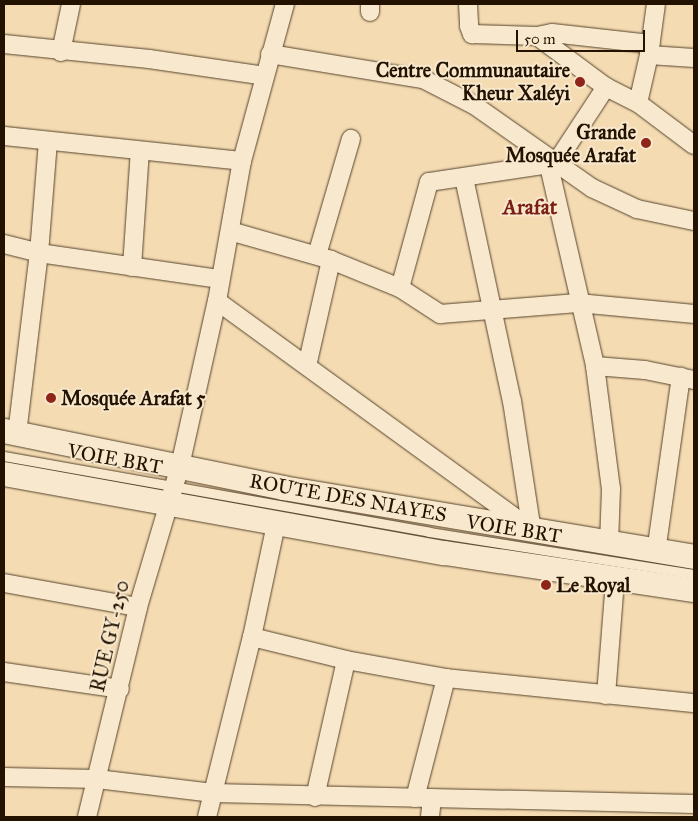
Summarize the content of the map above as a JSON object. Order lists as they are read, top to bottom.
{
  "streets": {
    "main road": ["ROUTE DES NIAYES"],
    "street": ["RUE GY-250"],
    "lane": ["VOIE BRT"]
  },
  "crossings": [
    ["VOIE BRT", "ROUTE DES NIAYES"],
    ["VOIE BRT", "RUE GY-250"],
    ["ROUTE DES NIAYES", "RUE GY-250"]
  ],
  "districts": ["Arafat"],
  "places": [
    "Centre Communautaire Kheur Xaléyi",
    "Grande Mosquée Arafat",
    "Mosquée Arafat 5",
    "Le Royal"
  ],
  "scale_bar": "50 m"
}
